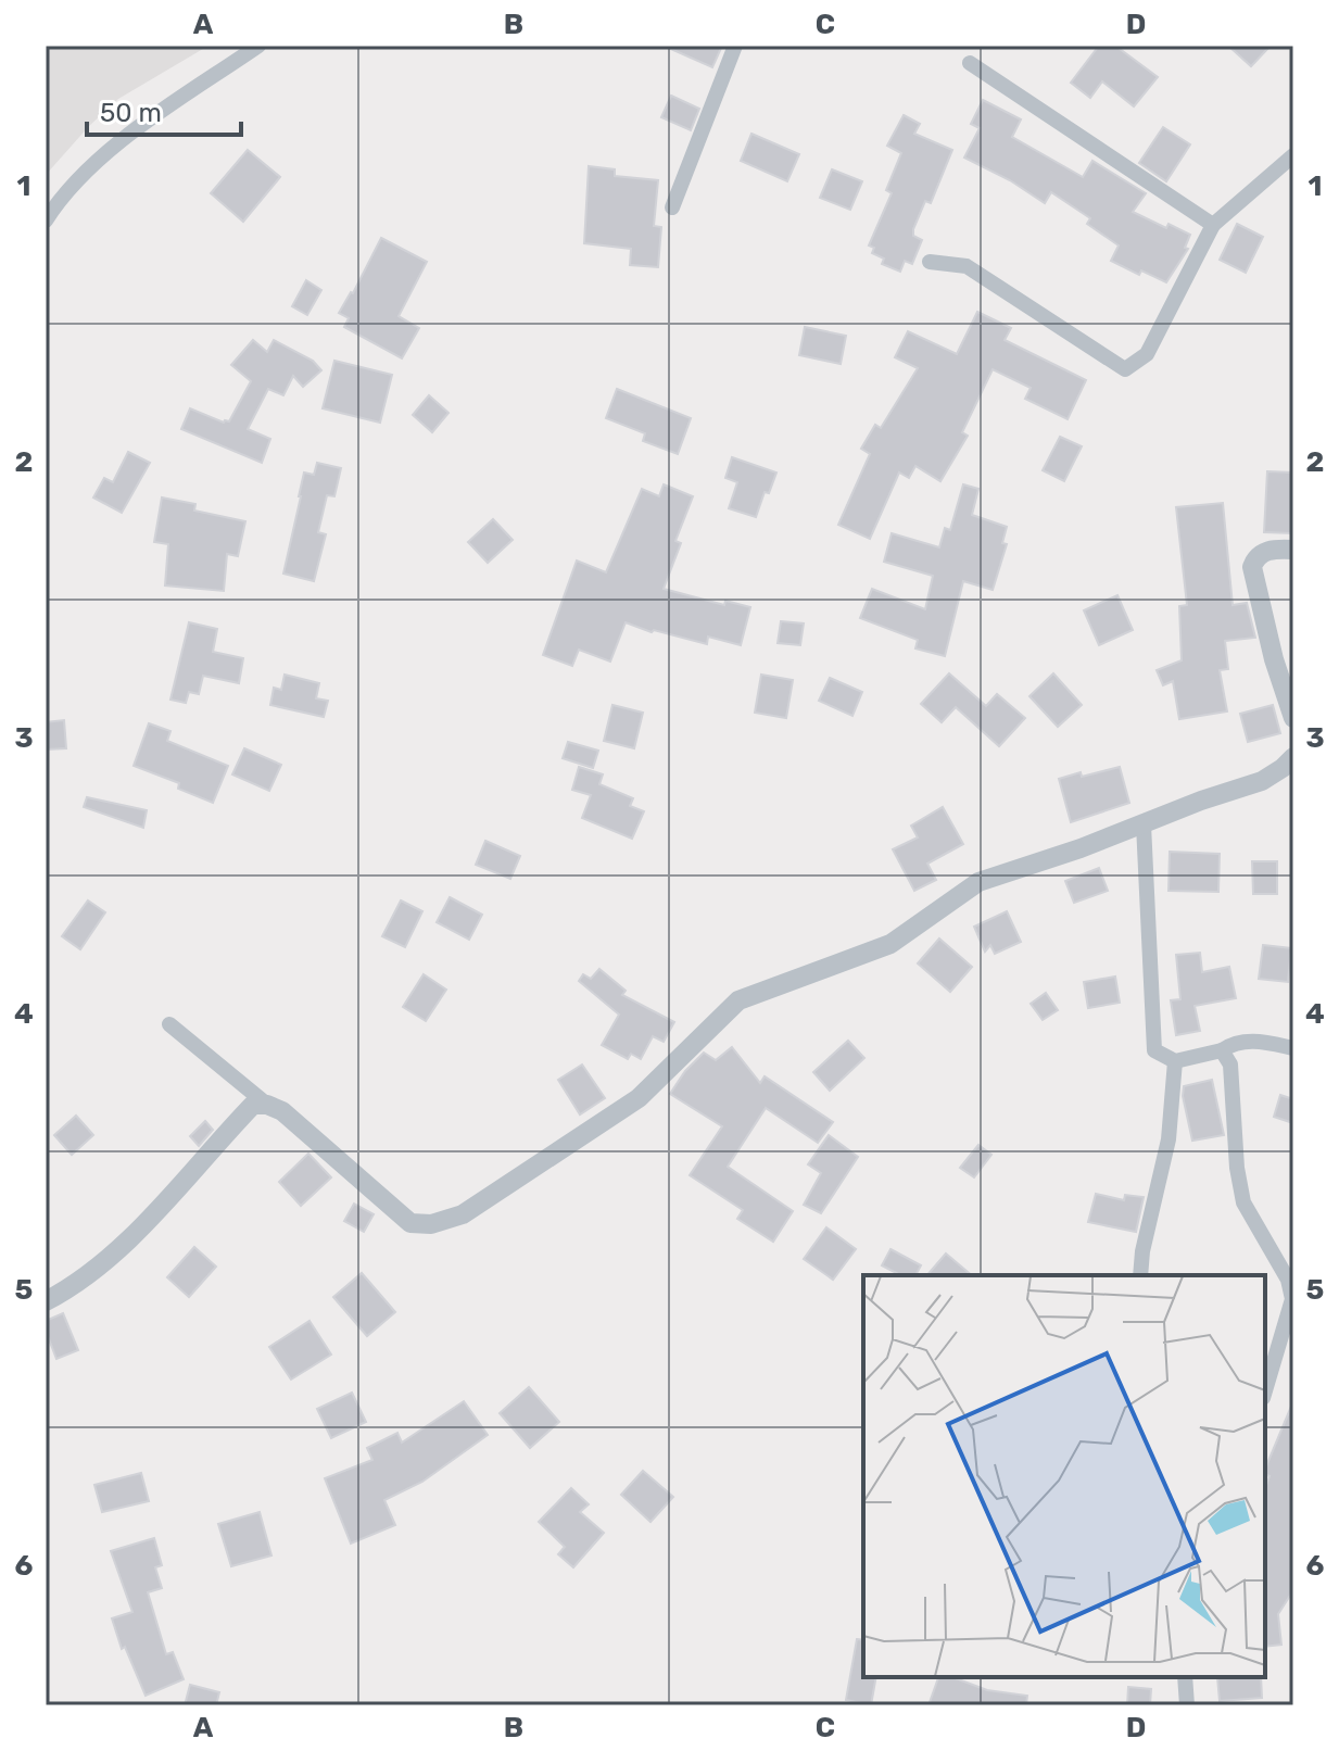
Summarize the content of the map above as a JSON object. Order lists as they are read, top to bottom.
{
  "scale_bar": "50 m",
  "grid": {
    "columns": [
      "A",
      "B",
      "C",
      "D"
    ],
    "rows": [
      "1",
      "2",
      "3",
      "4",
      "5",
      "6"
    ]
  }
}
